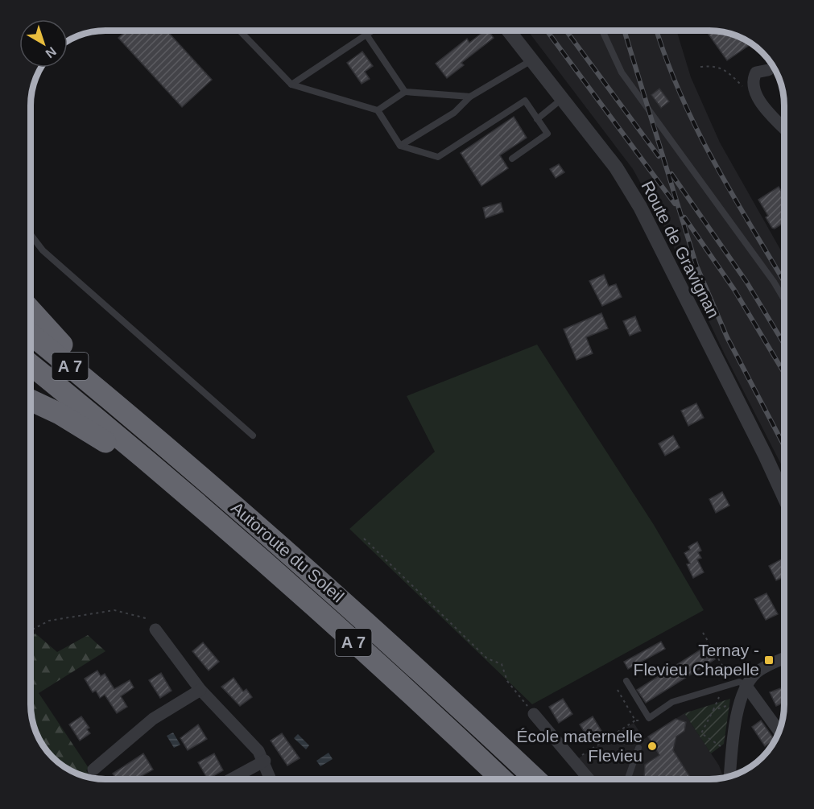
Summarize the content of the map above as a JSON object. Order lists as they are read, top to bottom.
{
  "streets": {
    "highway": ["A 7", "Autoroute du Soleil"],
    "street": ["Route de Gravignan"]
  },
  "places": {
    "transit": ["Ternay - Flevieu Chapelle"],
    "other": ["École maternelle Flevieu"]
  },
  "north": "bottom right"
}
